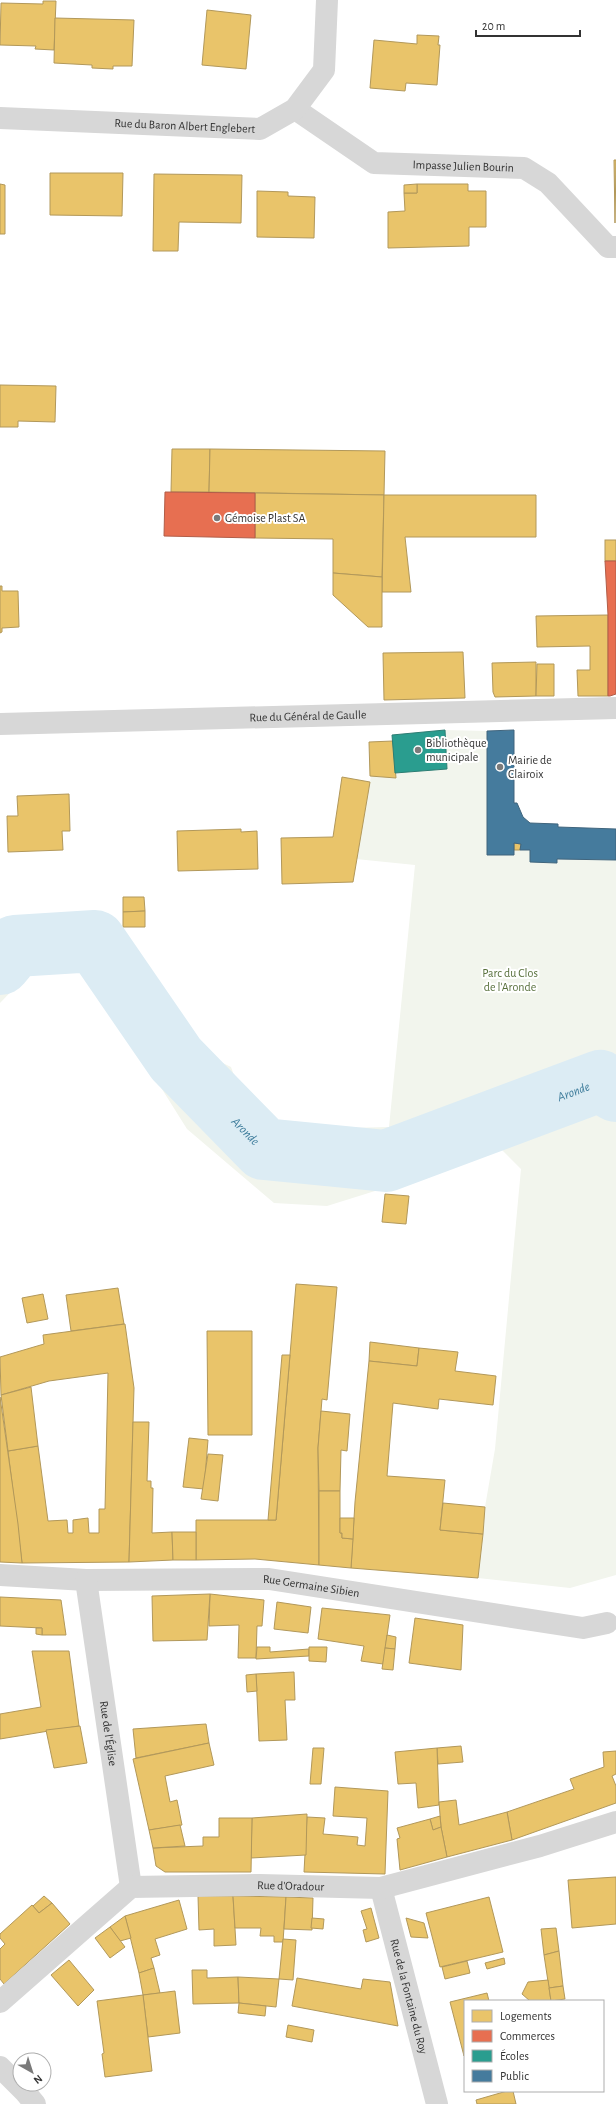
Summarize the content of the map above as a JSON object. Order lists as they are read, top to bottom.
{
  "streets": {
    "street": [
      "Rue du Baron Albert Englebert",
      "Impasse Julien Bourin",
      "Rue du Général de Gaulle",
      "Rue Germaine Sibien",
      "Rue de l'Église",
      "Rue d'Oradour",
      "Rue de la Fontaine du Roy"
    ]
  },
  "crossings": [
    ["Rue du Baron Albert Englebert", "Impasse Julien Bourin"],
    ["Rue Germaine Sibien", "Rue de l'Église"],
    ["Rue de l'Église", "Rue d'Oradour"],
    ["Rue d'Oradour", "Rue de la Fontaine du Roy"]
  ],
  "water": ["Aronde"],
  "parks": ["Parc du Clos de l'Aronde"],
  "places": ["Gémoise Plast SA", "Bibliothèque municipale", "Mairie de Clairoix"],
  "legend": [
    "Logements",
    "Commerces",
    "Écoles",
    "Public"
  ],
  "scale_bar": "20 m",
  "north": "bottom right"
}
